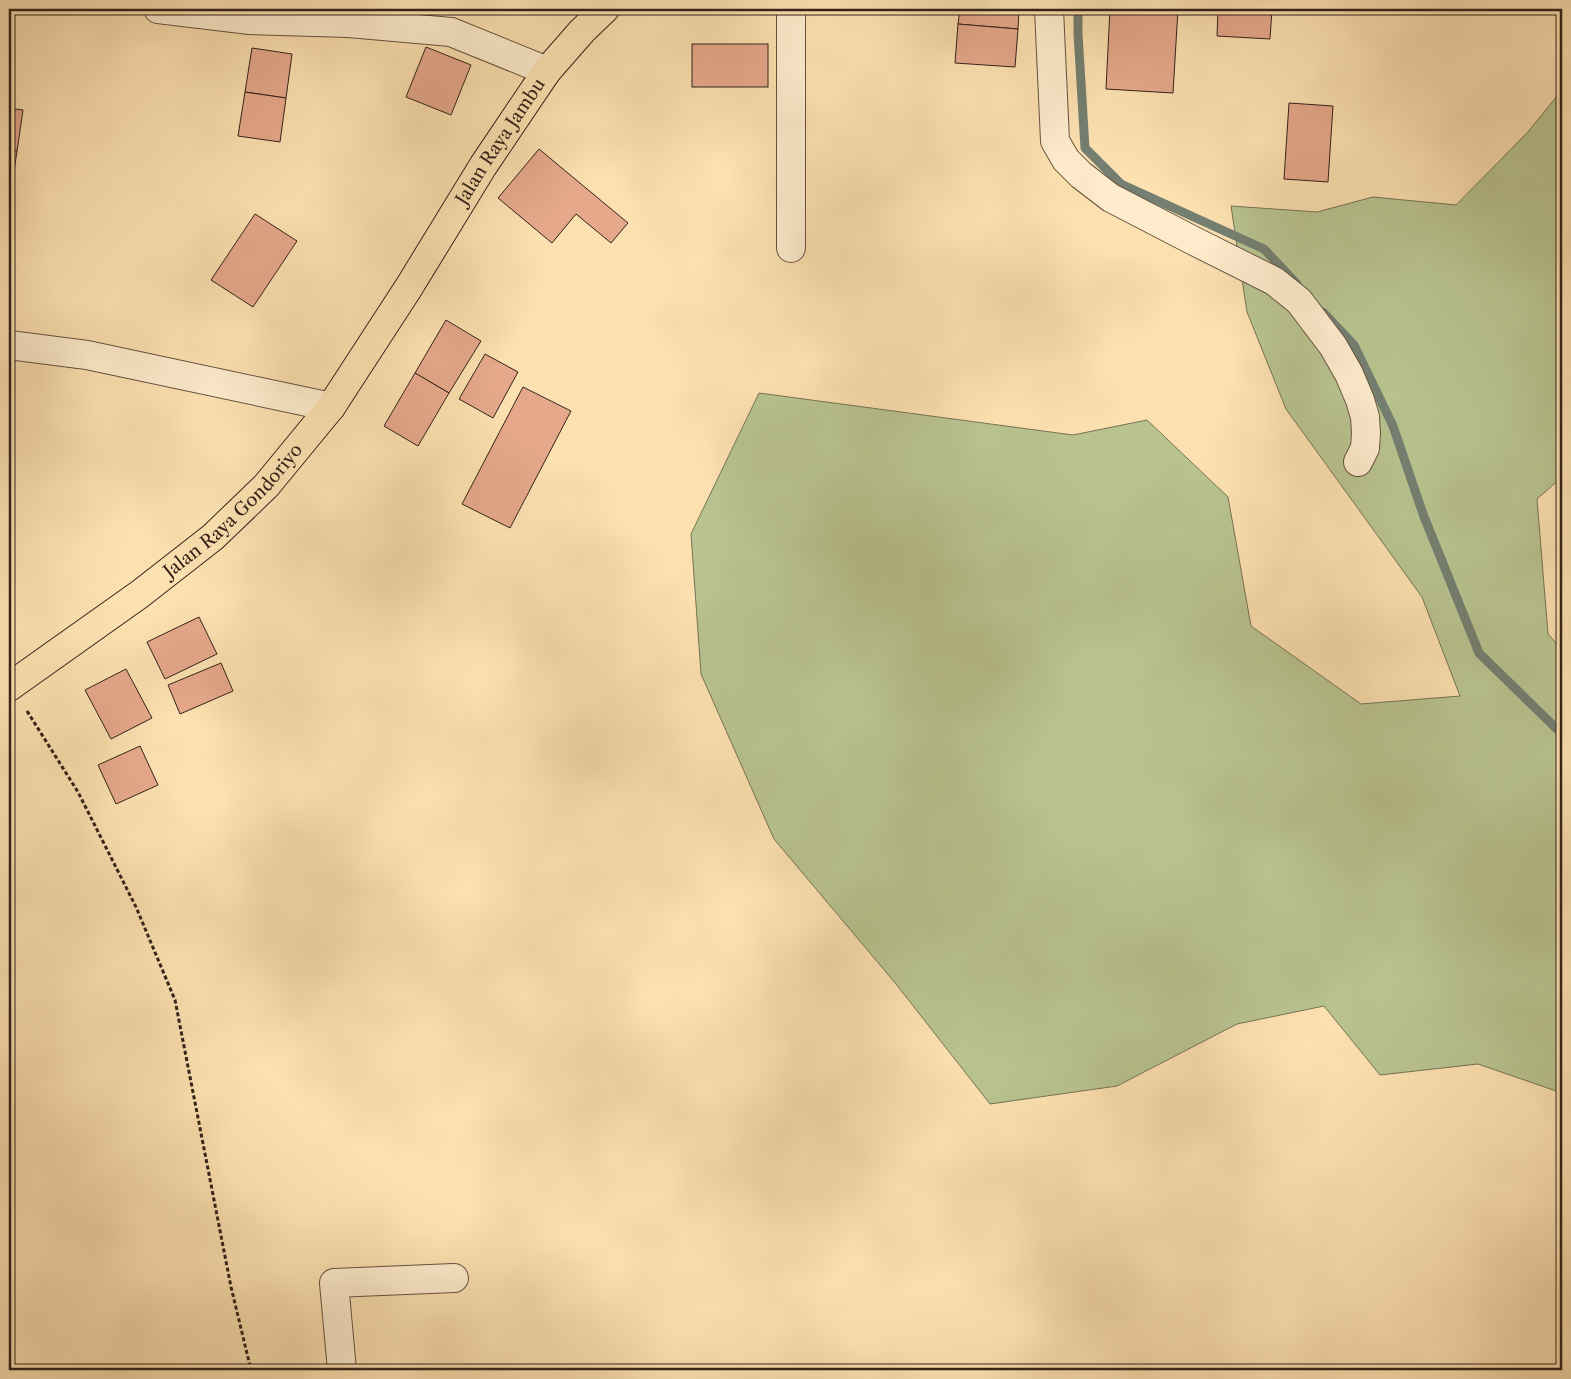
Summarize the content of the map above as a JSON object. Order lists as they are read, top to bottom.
{
  "streets": {
    "highway": ["Jalan Raya Jambu", "Jalan Raya Gondoriyo"]
  },
  "crossings": [
    ["Jalan Raya Jambu", "Jalan Raya Gondoriyo"]
  ]
}
